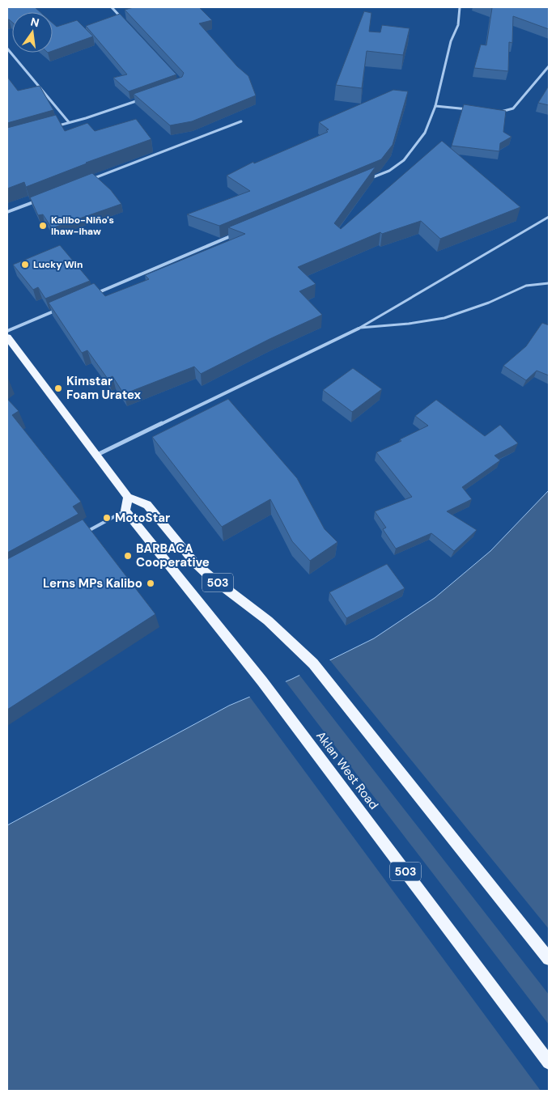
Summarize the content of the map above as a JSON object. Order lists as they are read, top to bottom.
{
  "streets": {
    "main road": ["503", "Aklan West Road"]
  },
  "places": [
    "Kalibo-Niño's Ihaw-ihaw",
    "Lucky Win",
    "Kimstar Foam Uratex",
    "MotoStar",
    "BARBACA Cooperative",
    "Lerns MPs Kalibo"
  ],
  "north": "top"
}
